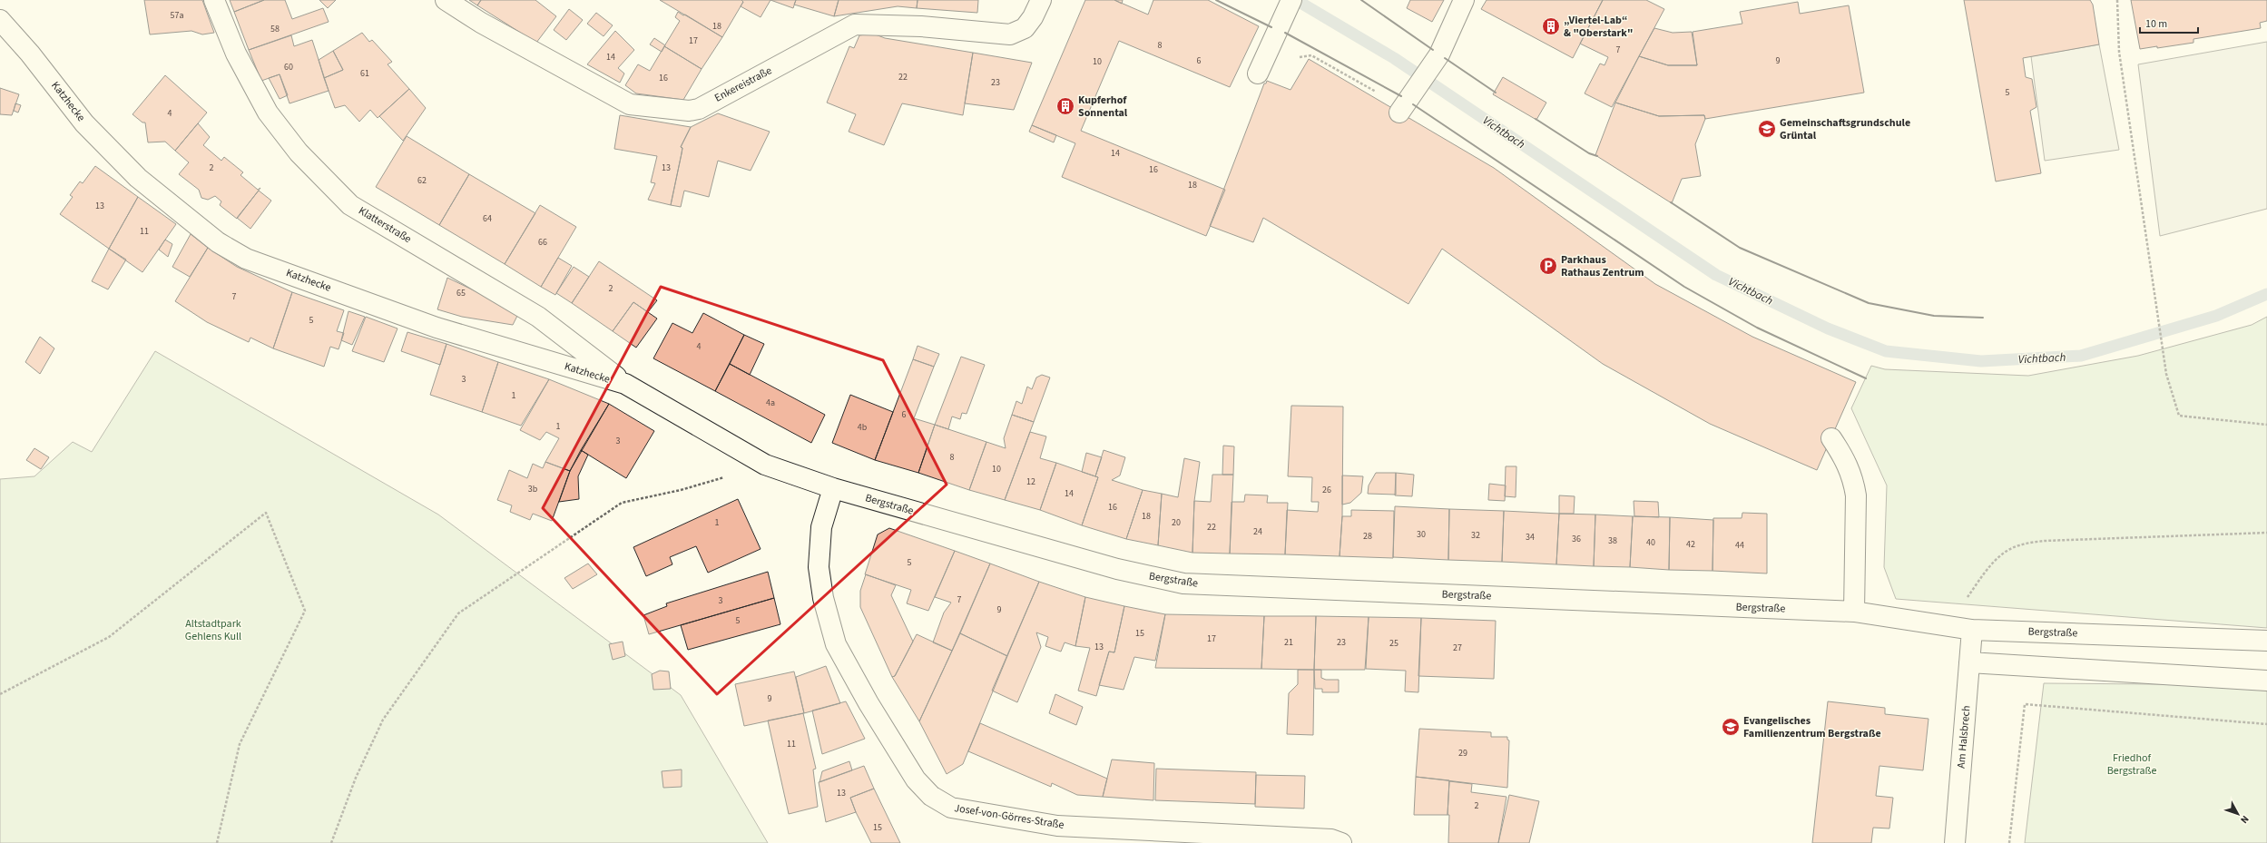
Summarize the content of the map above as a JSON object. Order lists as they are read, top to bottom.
{
  "streets": {
    "street": [
      "Enkereistraße",
      "Katzhecke",
      "Klatterstraße",
      "Bergstraße",
      "Am Halsbrech",
      "Josef-von-Görres-Straße"
    ]
  },
  "crossings": [
    ["Katzhecke", "Klatterstraße"],
    ["Katzhecke", "Bergstraße"],
    ["Bergstraße", "Am Halsbrech"],
    ["Bergstraße", "Josef-von-Görres-Straße"]
  ],
  "water": ["Vichtbach"],
  "parks": ["Altstadtpark Gehlens Kull", "Friedhof Bergstraße"],
  "places": {
    "building": ["„Viertel-Lab“ & \"Oberstark\"", "Kupferhof Sonnental"],
    "school or university": ["Gemeinschaftsgrundschule Grüntal", "Evangelisches Familienzentrum Bergstraße"],
    "parking": ["Parkhaus Rathaus Zentrum"]
  },
  "house_numbers": [
    "57a",
    "18",
    "58",
    "17",
    "8",
    "7",
    "14",
    "6",
    "9",
    "10",
    "60",
    "61",
    "22",
    "16",
    "23",
    "5",
    "4",
    "14",
    "2",
    "13",
    "16",
    "62",
    "18",
    "13",
    "64",
    "11",
    "66",
    "2",
    "65",
    "7",
    "5",
    "4",
    "3",
    "1",
    "4a",
    "6",
    "1",
    "4b",
    "3",
    "8",
    "10",
    "12",
    "3b",
    "26",
    "14",
    "16",
    "18",
    "1",
    "20",
    "22",
    "24",
    "30",
    "32",
    "28",
    "34",
    "36",
    "38",
    "40",
    "42",
    "44",
    "5",
    "7",
    "3",
    "9",
    "5",
    "15",
    "17",
    "21",
    "23",
    "25",
    "13",
    "27",
    "9",
    "11",
    "29",
    "13",
    "2",
    "15"
  ],
  "scale_bar": "10 m",
  "north": "bottom right"
}
